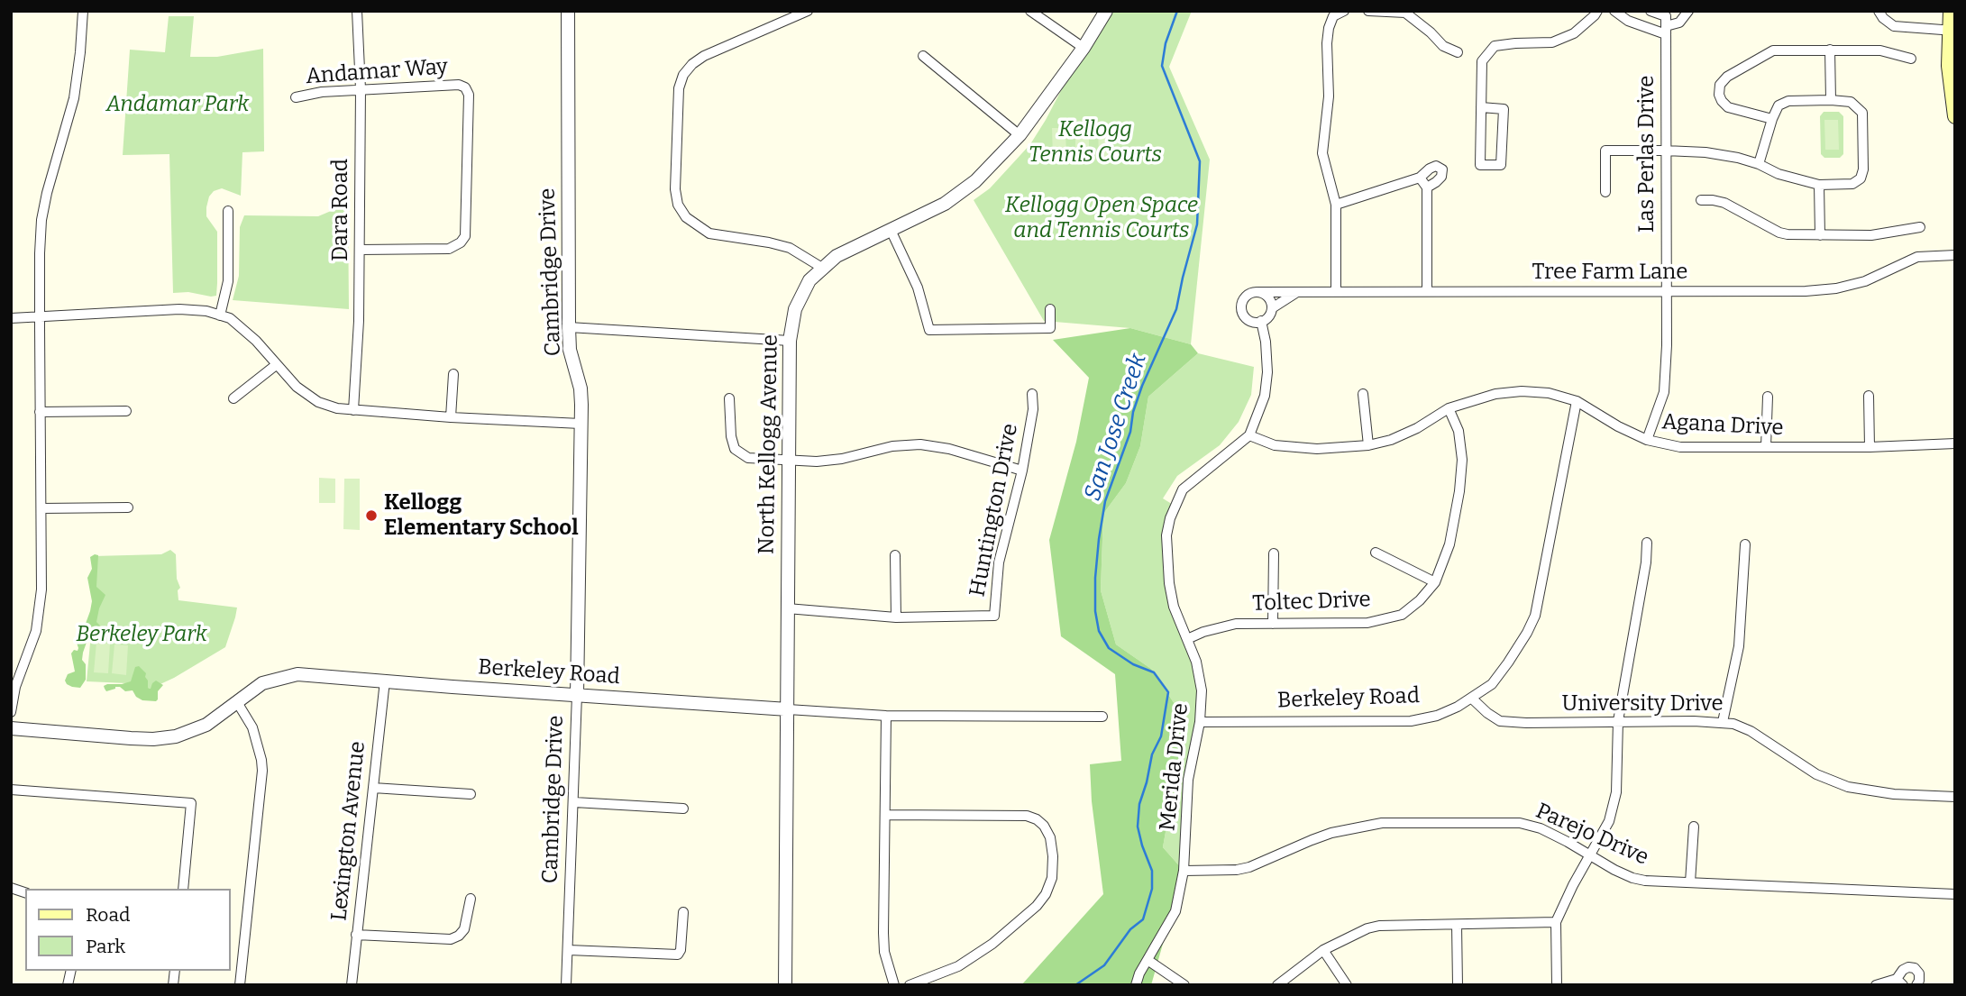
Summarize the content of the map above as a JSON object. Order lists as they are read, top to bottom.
{
  "streets": {
    "street": [
      "Andamar Way",
      "Las Perlas Drive",
      "Dara Road",
      "Cambridge Drive",
      "Tree Farm Lane",
      "Agana Drive",
      "North Kellogg Avenue",
      "Huntington Drive",
      "Toltec Drive",
      "Berkeley Road",
      "University Drive",
      "Merida Drive",
      "Lexington Avenue",
      "Parejo Drive"
    ]
  },
  "crossings": [
    ["Andamar Way", "Dara Road"],
    ["Las Perlas Drive", "Tree Farm Lane"],
    ["Las Perlas Drive", "Agana Drive"],
    ["Cambridge Drive", "Berkeley Road"],
    ["Agana Drive", "Toltec Drive"],
    ["Agana Drive", "Berkeley Road"],
    ["Agana Drive", "Merida Drive"],
    ["North Kellogg Avenue", "Huntington Drive"],
    ["North Kellogg Avenue", "Berkeley Road"],
    ["Toltec Drive", "Merida Drive"],
    ["Berkeley Road", "University Drive"],
    ["Berkeley Road", "Merida Drive"],
    ["Berkeley Road", "Lexington Avenue"],
    ["Merida Drive", "Parejo Drive"]
  ],
  "water": ["San Jose Creek"],
  "parks": [
    "Andamar Park",
    "Kellogg Tennis Courts",
    "Kellogg Open Space and Tennis Courts",
    "Berkeley Park"
  ],
  "places": ["Kellogg Elementary School"],
  "legend": ["Road", "Park"]
}
